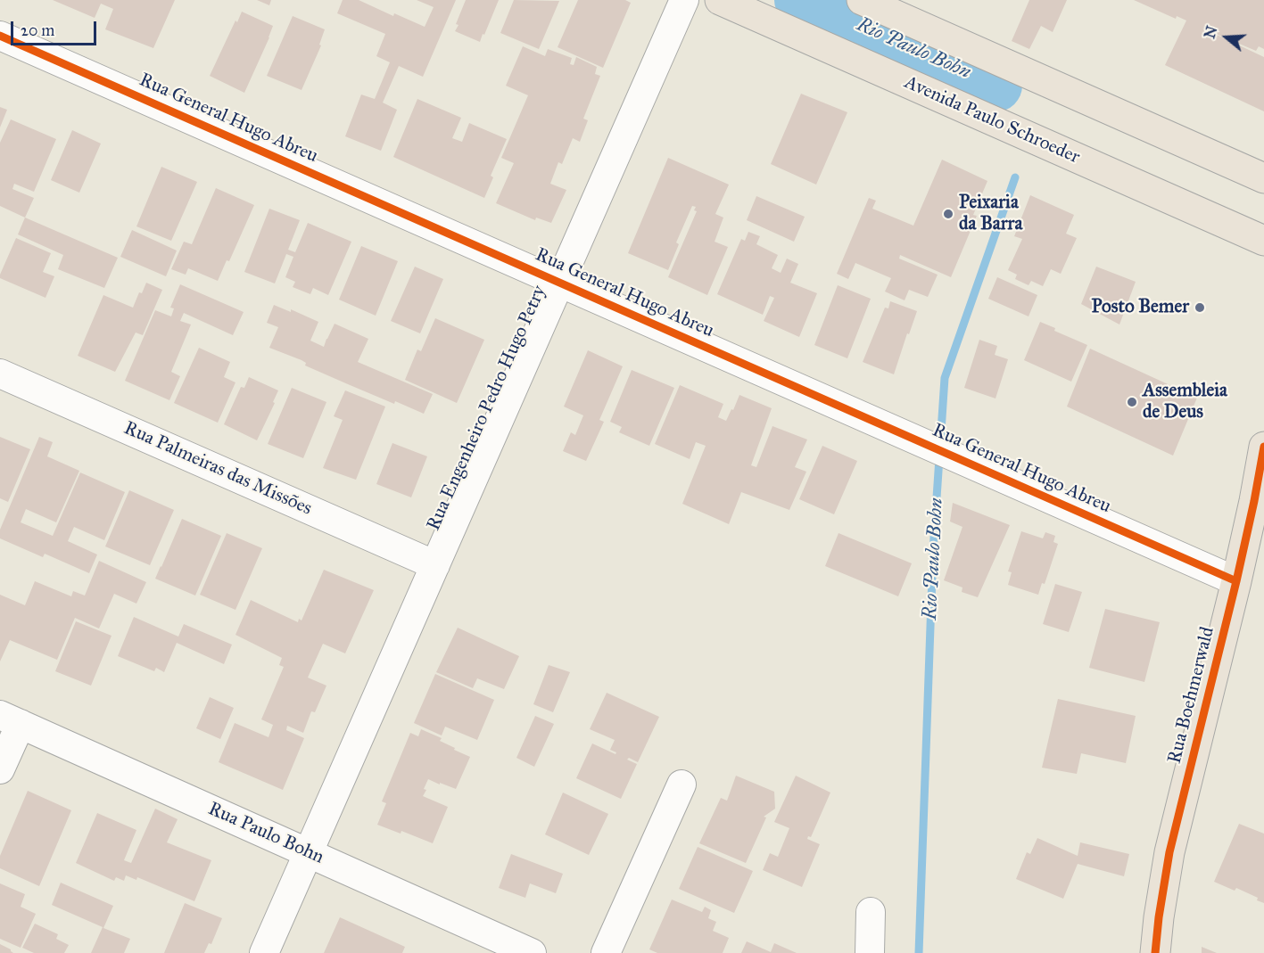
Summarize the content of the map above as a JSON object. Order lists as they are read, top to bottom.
{
  "streets": {
    "main road": ["Avenida Paulo Schroeder", "Rua Boehmerwald"],
    "street": [
      "Rua General Hugo Abreu",
      "Rua Engenheiro Pedro Hugo Petry",
      "Rua Palmeiras das Missões",
      "Rua Paulo Bohn"
    ]
  },
  "crossings": [
    ["Rua General Hugo Abreu", "Rua Engenheiro Pedro Hugo Petry"],
    ["Rua General Hugo Abreu", "Rua Boehmerwald"],
    ["Rua Engenheiro Pedro Hugo Petry", "Rua Palmeiras das Missões"],
    ["Rua Engenheiro Pedro Hugo Petry", "Rua Paulo Bohn"]
  ],
  "water": ["Rio Paulo Bohn"],
  "places": ["Peixaria da Barra", "Posto Bemer", "Assembleia de Deus"],
  "scale_bar": "20 m",
  "north": "left"
}
